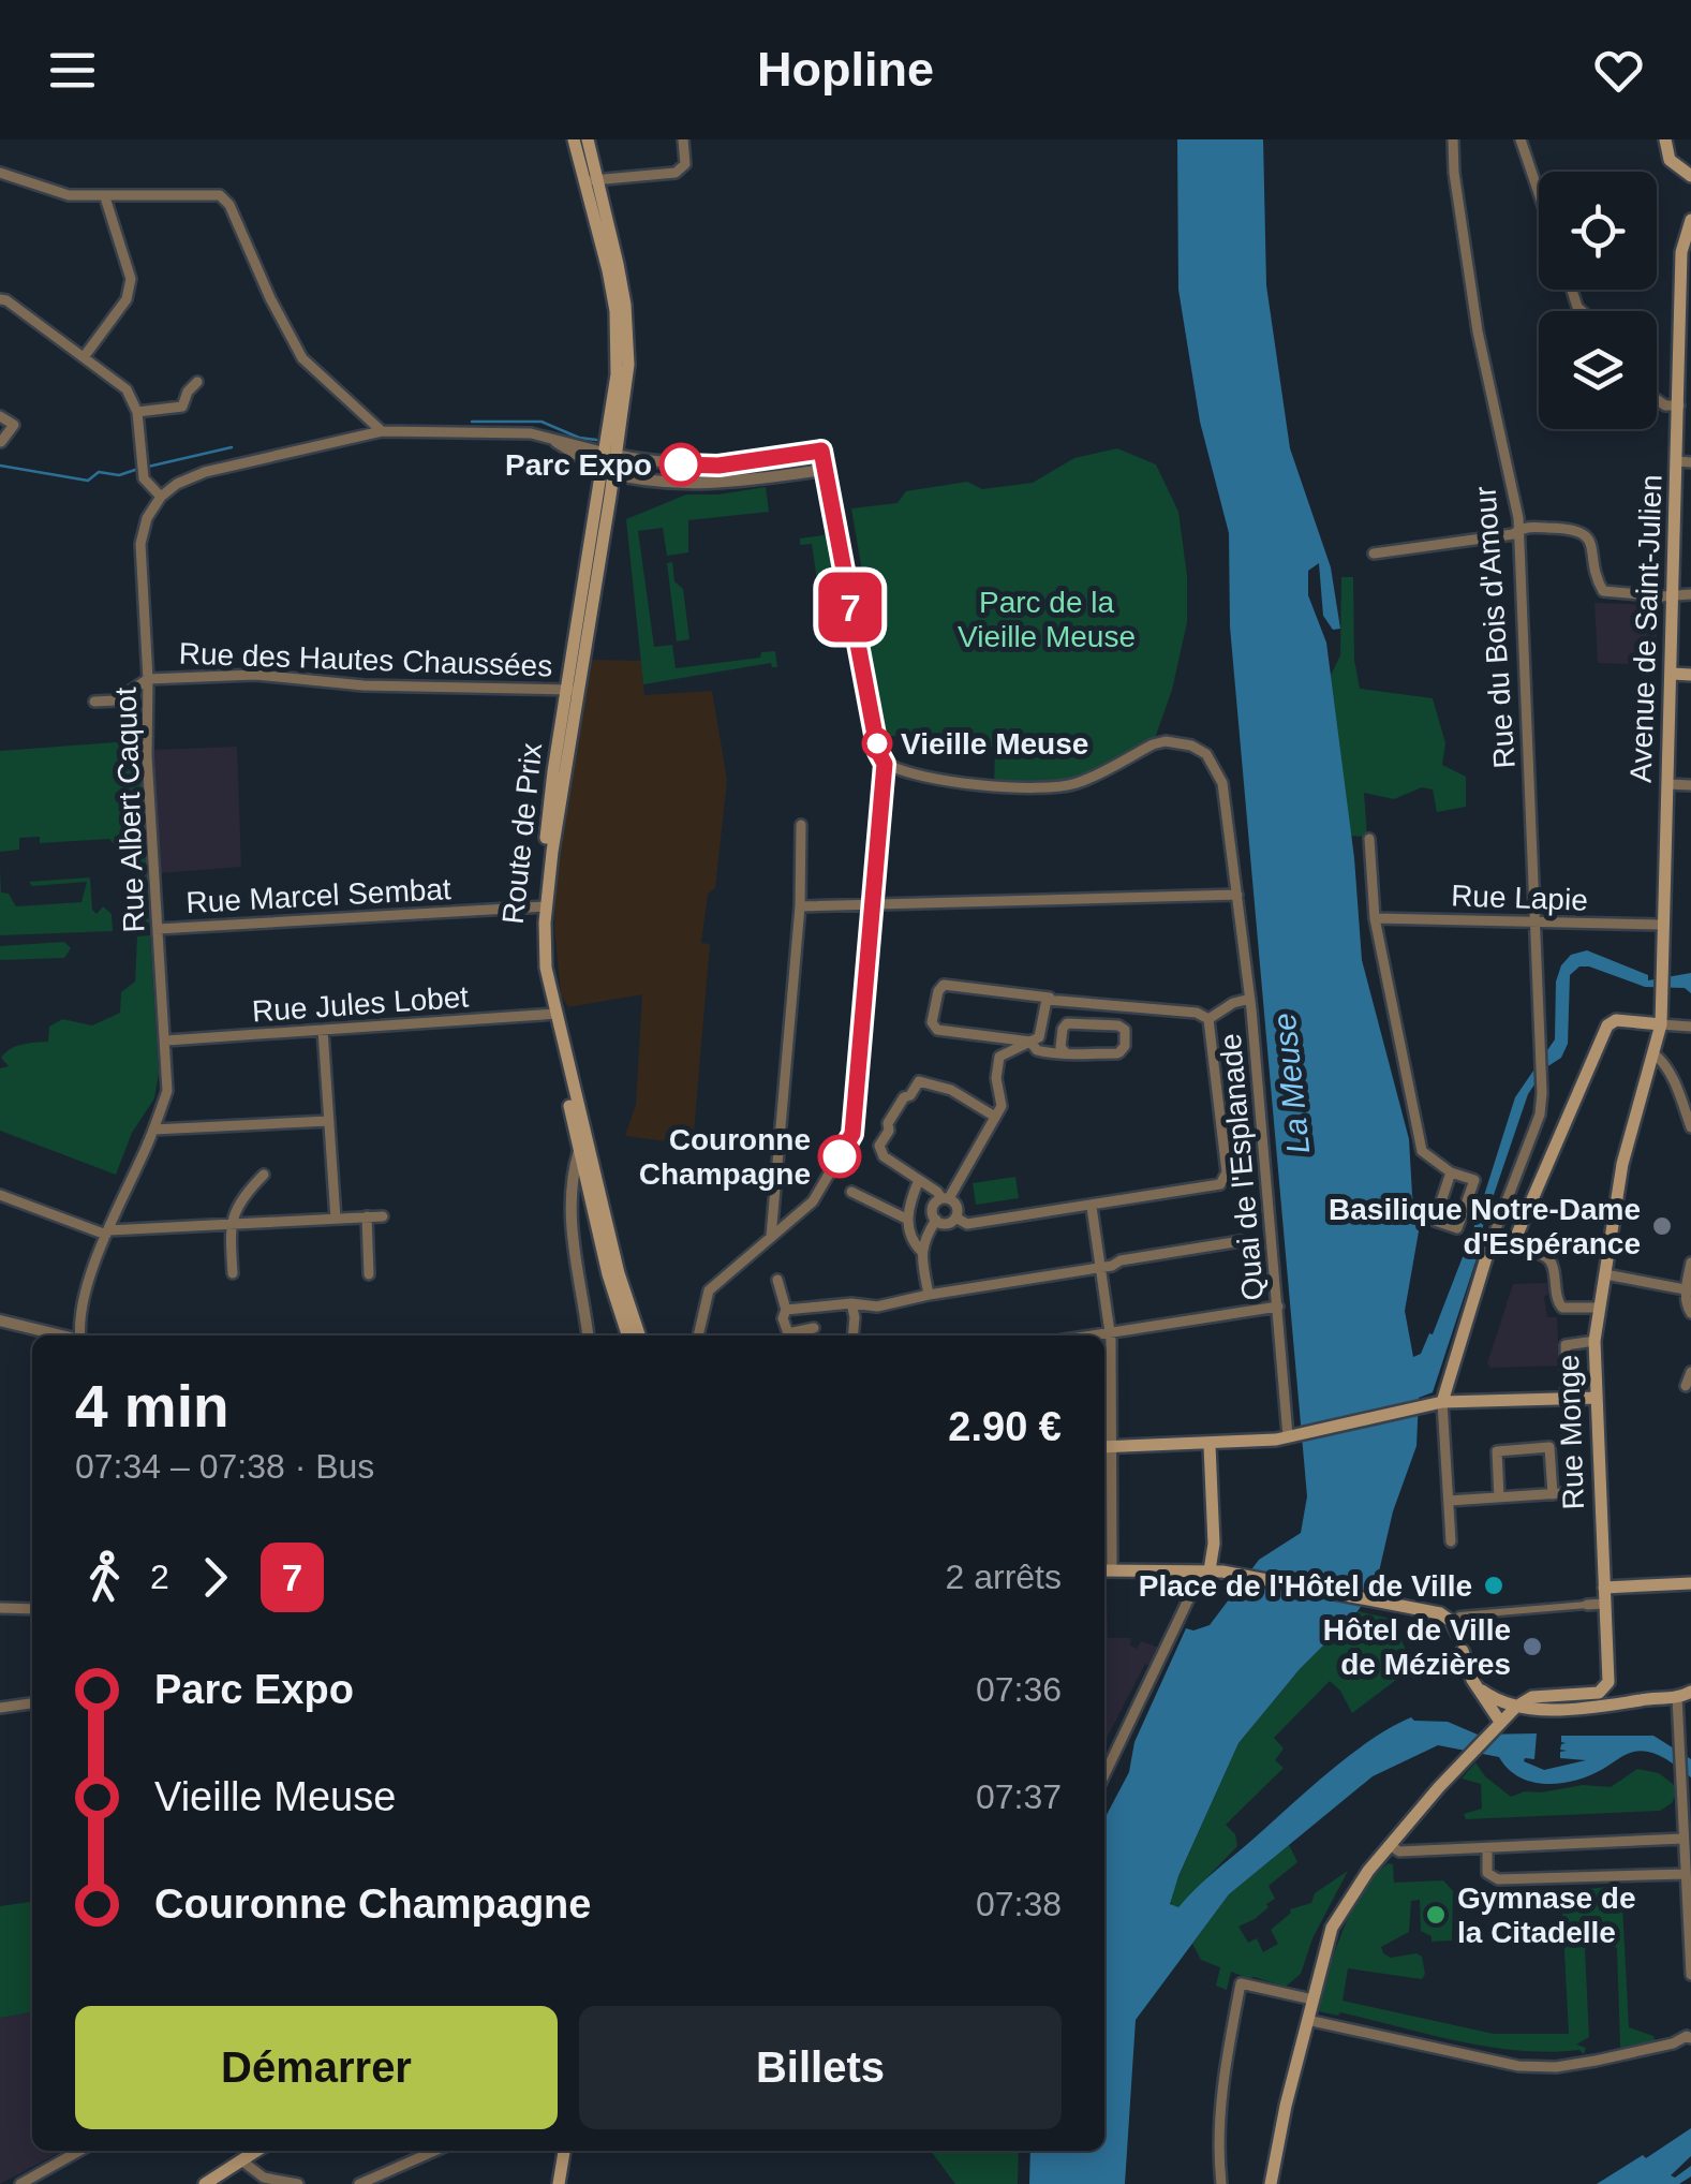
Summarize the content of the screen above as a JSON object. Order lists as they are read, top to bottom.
{
  "streets": {
    "main road": ["Avenue de Saint-Julien", "Route de Prix", "Rue Monge"],
    "street": [
      "Rue du Bois d'Amour",
      "Rue des Hautes Chaussées",
      "Rue Albert Caquot",
      "Rue Marcel Sembat",
      "Rue Lapie",
      "Rue Jules Lobet",
      "Quai de l'Esplanade"
    ]
  },
  "crossings": [
    ["Rue du Bois d'Amour", "Rue Lapie"],
    ["Avenue de Saint-Julien", "Rue Lapie"],
    ["Avenue de Saint-Julien", "Rue Monge"],
    ["Rue des Hautes Chaussées", "Rue Albert Caquot"],
    ["Rue des Hautes Chaussées", "Route de Prix"],
    ["Rue Albert Caquot", "Rue Marcel Sembat"],
    ["Rue Albert Caquot", "Rue Jules Lobet"],
    ["Route de Prix", "Rue Marcel Sembat"],
    ["Route de Prix", "Rue Jules Lobet"]
  ],
  "water": ["La Meuse"],
  "parks": ["Parc de la Vieille Meuse"],
  "places": [
    "Parc Expo",
    "Vieille Meuse",
    "Couronne Champagne",
    "Basilique Notre-Dame d'Espérance",
    "Place de l'Hôtel de Ville",
    "Hôtel de Ville de Mézières",
    "Gymnase de la Citadelle"
  ],
  "lines": ["bus line 7"],
  "page": {
    "header": "Hopline",
    "on_map": "7",
    "heading": ["4 min", "07:34 – 07:38 · Bus", "2.90 €"],
    "legs": ["2", "7", "2 arrêts"],
    "list": [
      {
        "name": "Parc Expo",
        "value": "07:36"
      },
      {
        "name": "Vieille Meuse",
        "value": "07:37"
      },
      {
        "name": "Couronne Champagne",
        "value": "07:38"
      }
    ],
    "buttons": ["Démarrer", "Billets"]
  }
}
